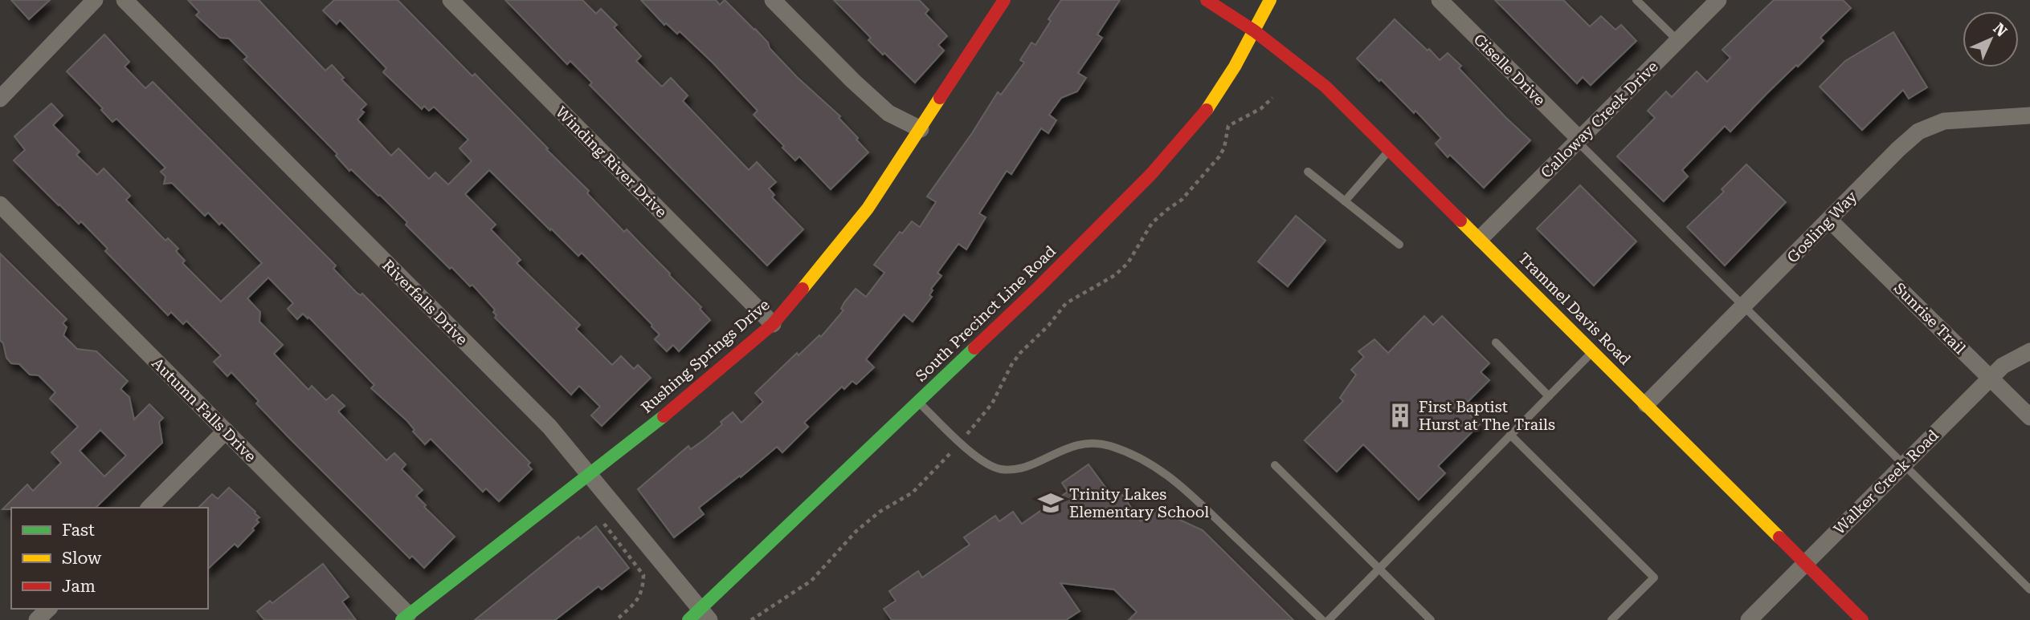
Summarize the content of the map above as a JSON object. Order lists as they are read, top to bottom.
{
  "streets": {
    "street": [
      "Giselle Drive",
      "Calloway Creek Drive",
      "Winding River Drive",
      "Gosling Way",
      "Riverfalls Drive",
      "Trammel Davis Road",
      "South Precinct Line Road",
      "Sunrise Trail",
      "Rushing Springs Drive",
      "Autumn Falls Drive",
      "Walker Creek Road"
    ]
  },
  "crossings": [
    ["Giselle Drive", "Calloway Creek Drive"],
    ["Calloway Creek Drive", "Trammel Davis Road"],
    ["Winding River Drive", "Rushing Springs Drive"],
    ["Gosling Way", "Trammel Davis Road"],
    ["Gosling Way", "Sunrise Trail"],
    ["Riverfalls Drive", "South Precinct Line Road"],
    ["Riverfalls Drive", "Rushing Springs Drive"],
    ["Trammel Davis Road", "South Precinct Line Road"],
    ["Trammel Davis Road", "Walker Creek Road"],
    ["Sunrise Trail", "Walker Creek Road"],
    ["Rushing Springs Drive", "Autumn Falls Drive"]
  ],
  "places": {
    "building": ["First Baptist Hurst at The Trails"],
    "school or university": ["Trinity Lakes Elementary School"]
  },
  "legend": ["Fast", "Slow", "Jam"],
  "north": "top right"
}
